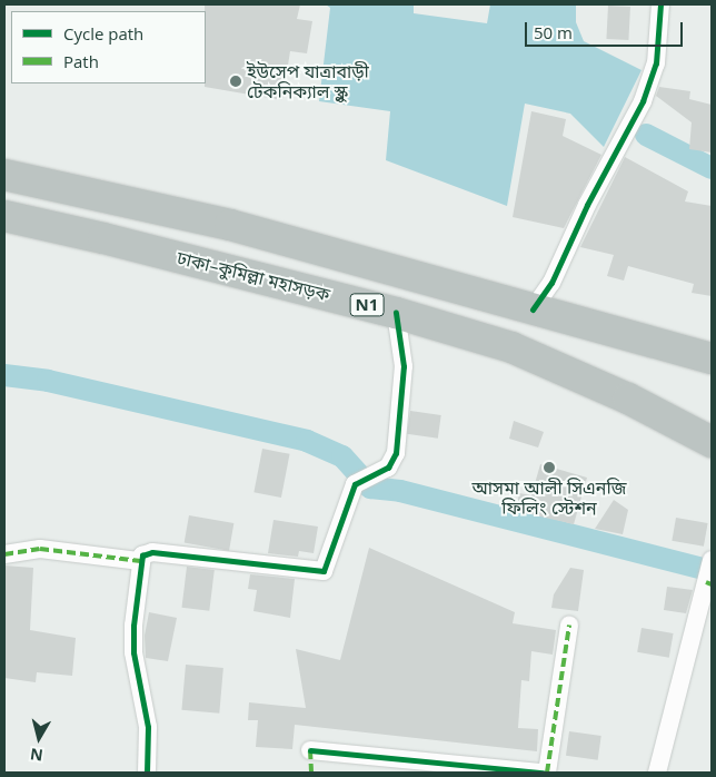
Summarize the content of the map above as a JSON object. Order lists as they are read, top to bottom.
{
  "streets": {
    "highway": ["ঢাকা–কুমিল্লা মহাসড়ক", "N1"]
  },
  "places": ["ইউসেপ যাত্রাবাড়ী টেকনিক্যাল স্কুল", "আসমা আলী সিএনজি ফিলিং স্টেশন"],
  "legend": ["Cycle path", "Path"],
  "scale_bar": "50 m",
  "north": "bottom"
}
